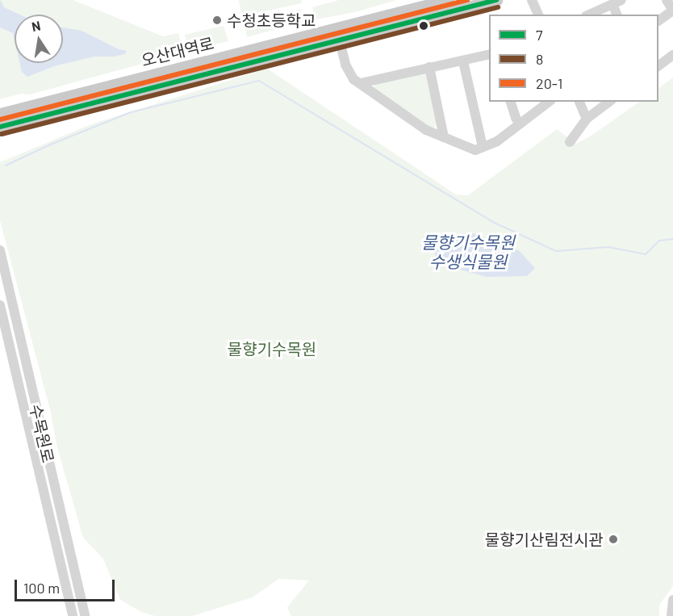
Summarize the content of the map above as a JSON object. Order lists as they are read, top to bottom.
{
  "streets": {
    "main road": ["오산대역로"],
    "street": ["수목원로"]
  },
  "water": ["물향기수목원 수생식물원"],
  "parks": ["물향기수목원"],
  "places": ["수청초등학교", "물향기산림전시관"],
  "lines": ["transit line 7", "transit line 20-1", "transit line 8"],
  "legend": ["7", "8", "20-1"],
  "scale_bar": "100 m",
  "north": "top"
}
